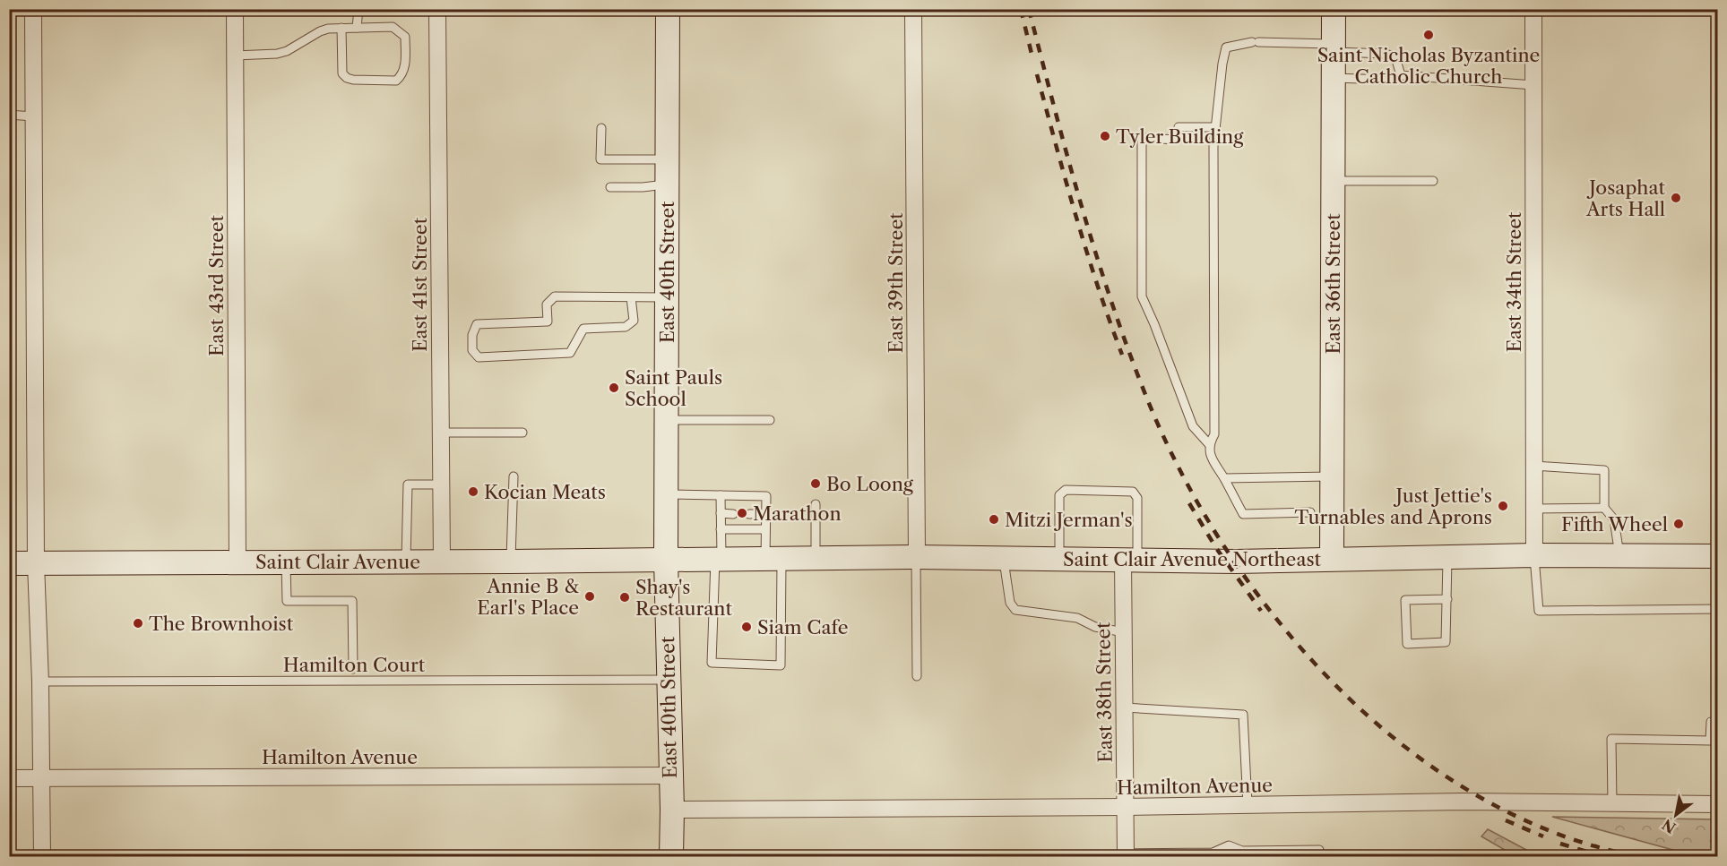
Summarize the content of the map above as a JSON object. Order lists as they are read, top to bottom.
{
  "streets": {
    "main road": [
      "East 40th Street",
      "East 36th Street",
      "Saint Clair Avenue Northeast",
      "Saint Clair Avenue"
    ],
    "street": [
      "East 34th Street",
      "East 39th Street",
      "East 41st Street",
      "East 43rd Street",
      "East 38th Street",
      "Hamilton Avenue"
    ],
    "lane": ["Hamilton Court"]
  },
  "crossings": [
    ["East 40th Street", "Saint Clair Avenue Northeast"],
    ["East 40th Street", "Saint Clair Avenue"],
    ["East 40th Street", "Hamilton Court"],
    ["East 40th Street", "Hamilton Avenue"],
    ["East 34th Street", "Saint Clair Avenue Northeast"],
    ["East 39th Street", "Saint Clair Avenue Northeast"],
    ["East 36th Street", "Saint Clair Avenue Northeast"],
    ["East 41st Street", "Saint Clair Avenue"],
    ["East 43rd Street", "Saint Clair Avenue"],
    ["Saint Clair Avenue Northeast", "Saint Clair Avenue"],
    ["Saint Clair Avenue Northeast", "East 38th Street"],
    ["East 38th Street", "Hamilton Avenue"]
  ],
  "places": [
    "Saint Nicholas Byzantine Catholic Church",
    "Tyler Building",
    "Josaphat Arts Hall",
    "Saint Pauls School",
    "Bo Loong",
    "Kocian Meats",
    "Just Jettie's Turnables and Aprons",
    "Marathon",
    "Mitzi Jerman's",
    "Fifth Wheel",
    "Annie B & Earl's Place",
    "Shay's Restaurant",
    "The Brownhoist",
    "Siam Cafe"
  ],
  "north": "bottom left"
}
